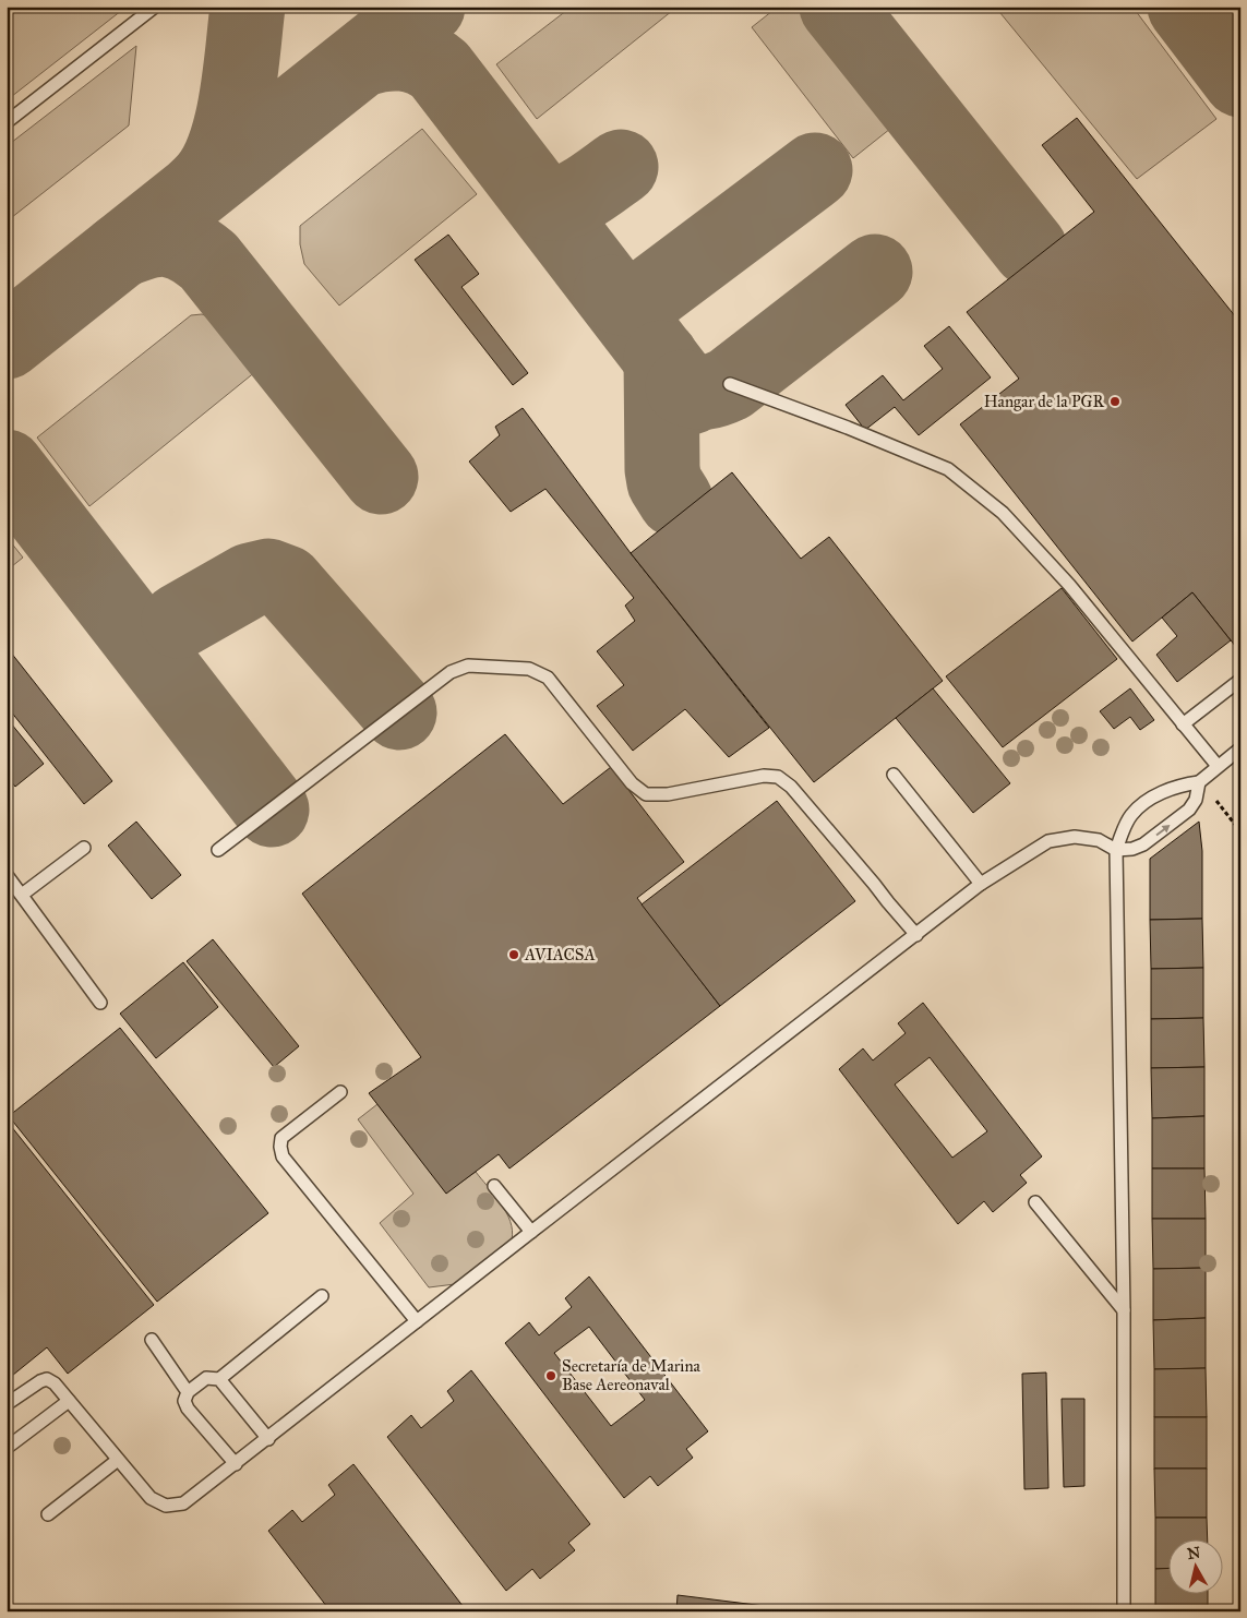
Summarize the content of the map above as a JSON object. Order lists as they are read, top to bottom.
{
  "places": ["Hangar de la PGR", "AVIACSA", "Secretaría de Marina Base Aereonaval"],
  "north": "top"
}
